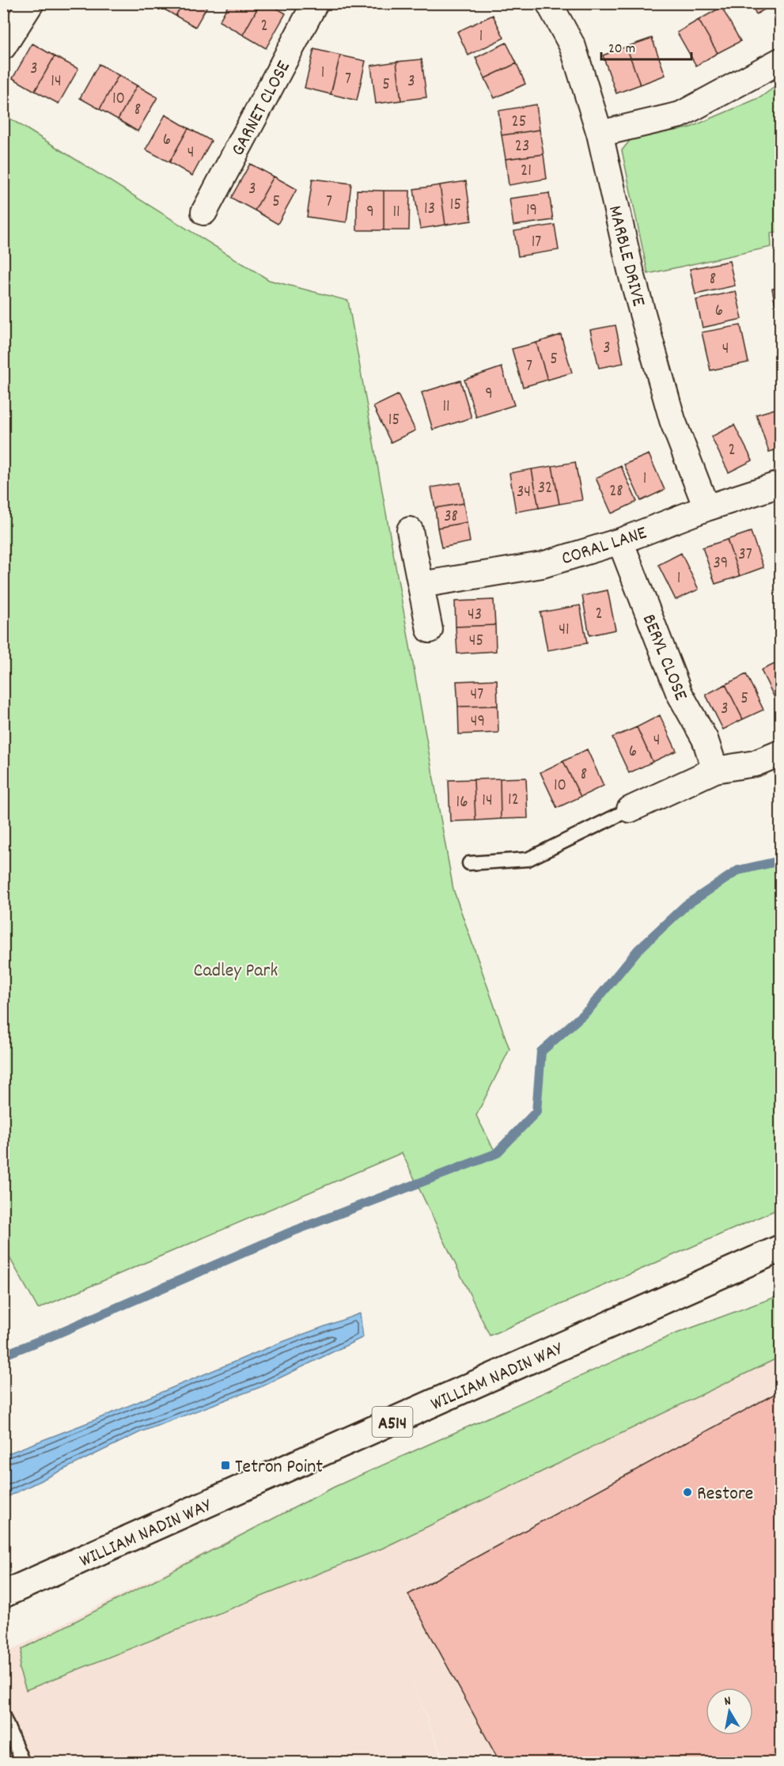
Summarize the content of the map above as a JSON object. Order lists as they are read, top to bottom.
{
  "streets": {
    "main road": ["WILLIAM NADIN WAY", "A514"],
    "street": [
      "GARNET CLOSE",
      "MARBLE DRIVE",
      "CORAL LANE",
      "BERYL CLOSE"
    ]
  },
  "crossings": [
    ["MARBLE DRIVE", "CORAL LANE"],
    ["CORAL LANE", "BERYL CLOSE"]
  ],
  "parks": ["Cadley Park"],
  "places": {
    "transit": ["Tetron Point"],
    "other": ["Restore"]
  },
  "house_numbers": [
    "2",
    "1",
    "3",
    "1",
    "7",
    "14",
    "3",
    "5",
    "10",
    "8",
    "25",
    "6",
    "23",
    "4",
    "21",
    "3",
    "5",
    "7",
    "15",
    "13",
    "19",
    "9",
    "11",
    "17",
    "8",
    "6",
    "3",
    "4",
    "5",
    "7",
    "9",
    "11",
    "15",
    "2",
    "1",
    "32",
    "28",
    "34",
    "38",
    "37",
    "39",
    "1",
    "2",
    "43",
    "41",
    "45",
    "47",
    "5",
    "3",
    "49",
    "4",
    "6",
    "8",
    "10",
    "12",
    "14",
    "16"
  ],
  "scale_bar": "20 m",
  "north": "top"
}
